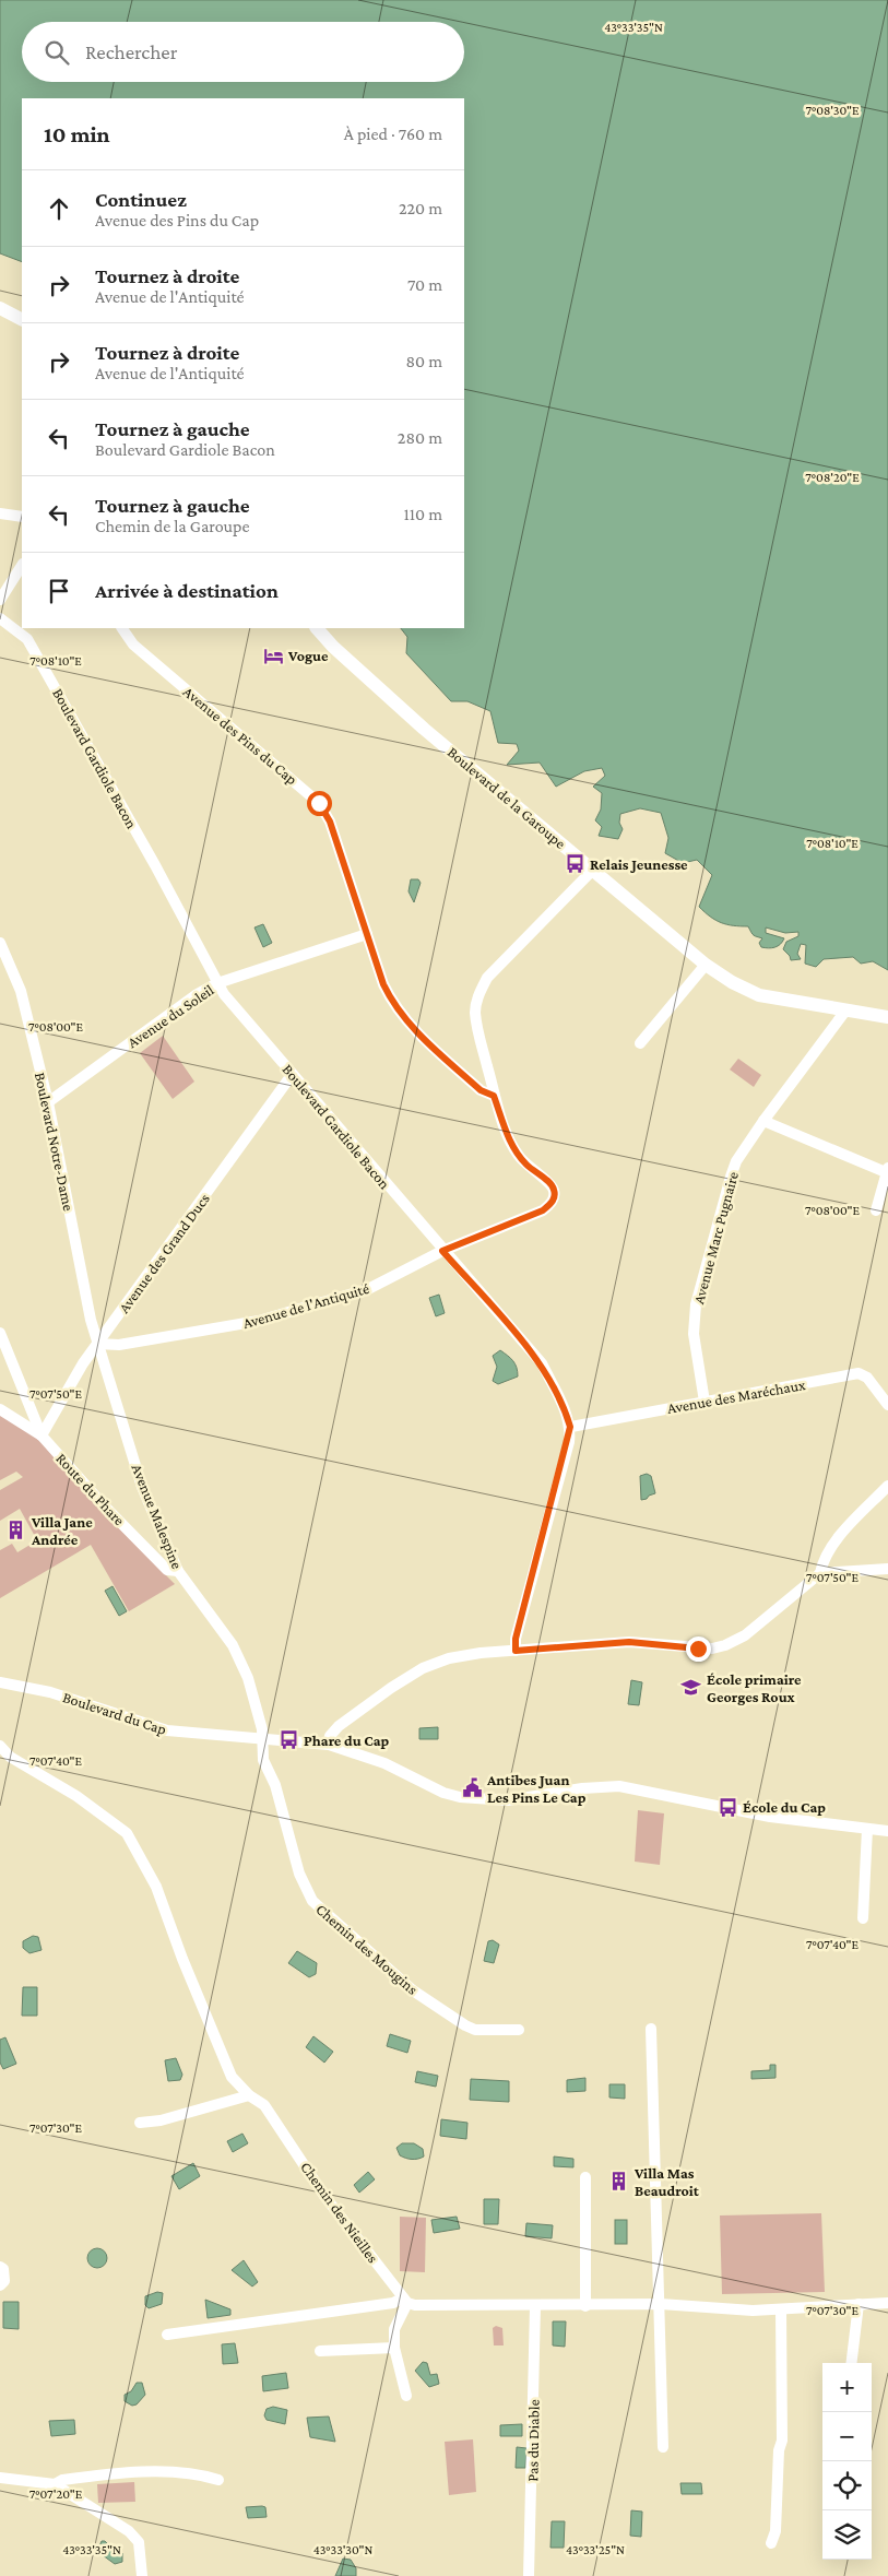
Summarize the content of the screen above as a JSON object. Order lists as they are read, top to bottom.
{
  "streets": {
    "street": [
      "Avenue des Pins du Cap",
      "Boulevard Gardiole Bacon",
      "Boulevard de la Garoupe",
      "Avenue du Soleil",
      "Boulevard Notre-Dame",
      "Avenue Marc Pugnaire",
      "Avenue des Grand Ducs",
      "Avenue de l'Antiquité",
      "Avenue des Maréchaux",
      "Route du Phare",
      "Avenue Malespine",
      "Boulevard du Cap",
      "Chemin des Mougins",
      "Chemin des Nieilles",
      "Pas du Diable"
    ]
  },
  "crossings": [
    ["Avenue des Pins du Cap", "Avenue du Soleil"],
    ["Avenue des Pins du Cap", "Avenue de l'Antiquité"],
    ["Boulevard Gardiole Bacon", "Avenue du Soleil"],
    ["Boulevard Gardiole Bacon", "Avenue des Grand Ducs"],
    ["Boulevard Gardiole Bacon", "Avenue de l'Antiquité"],
    ["Boulevard Gardiole Bacon", "Avenue des Maréchaux"],
    ["Boulevard de la Garoupe", "Avenue Marc Pugnaire"],
    ["Boulevard de la Garoupe", "Avenue de l'Antiquité"],
    ["Avenue du Soleil", "Boulevard Notre-Dame"],
    ["Boulevard Notre-Dame", "Avenue des Grand Ducs"],
    ["Boulevard Notre-Dame", "Avenue de l'Antiquité"],
    ["Boulevard Notre-Dame", "Avenue Malespine"],
    ["Avenue Marc Pugnaire", "Avenue des Maréchaux"],
    ["Avenue des Grand Ducs", "Avenue de l'Antiquité"],
    ["Avenue des Grand Ducs", "Route du Phare"],
    ["Avenue des Grand Ducs", "Avenue Malespine"],
    ["Avenue de l'Antiquité", "Avenue Malespine"],
    ["Route du Phare", "Avenue Malespine"],
    ["Avenue Malespine", "Boulevard du Cap"],
    ["Avenue Malespine", "Chemin des Mougins"],
    ["Boulevard du Cap", "Chemin des Mougins"]
  ],
  "places": {
    "hotel": ["Vogue"],
    "bus stop": ["Relais Jeunesse", "Phare du Cap", "École du Cap"],
    "building": ["Villa Jane Andrée", "Villa Mas Beaudroit"],
    "school or university": ["École primaire Georges Roux"],
    "public building": ["Antibes Juan Les Pins Le Cap"]
  },
  "page": {
    "search": "Rechercher",
    "heading": ["10 min", "À pied · 760 m"],
    "list": [
      ["Continuez", "Avenue des Pins du Cap", "220 m"],
      ["Tournez à droite", "Avenue de l'Antiquité", "70 m"],
      ["Tournez à droite", "Avenue de l'Antiquité", "80 m"],
      ["Tournez à gauche", "Boulevard Gardiole Bacon", "280 m"],
      ["Tournez à gauche", "Chemin de la Garoupe", "110 m"],
      "Arrivée à destination"
    ],
    "map_buttons": ["+", "−"]
  },
  "coordinates": [
    "43°33'35\"N",
    "7°08'30\"E",
    "7°08'20\"E",
    "7°08'10\"E",
    "7°08'00\"E",
    "7°07'50\"E",
    "7°07'40\"E",
    "7°07'30\"E",
    "7°07'20\"E",
    "43°33'30\"N",
    "43°33'25\"N"
  ]
}
